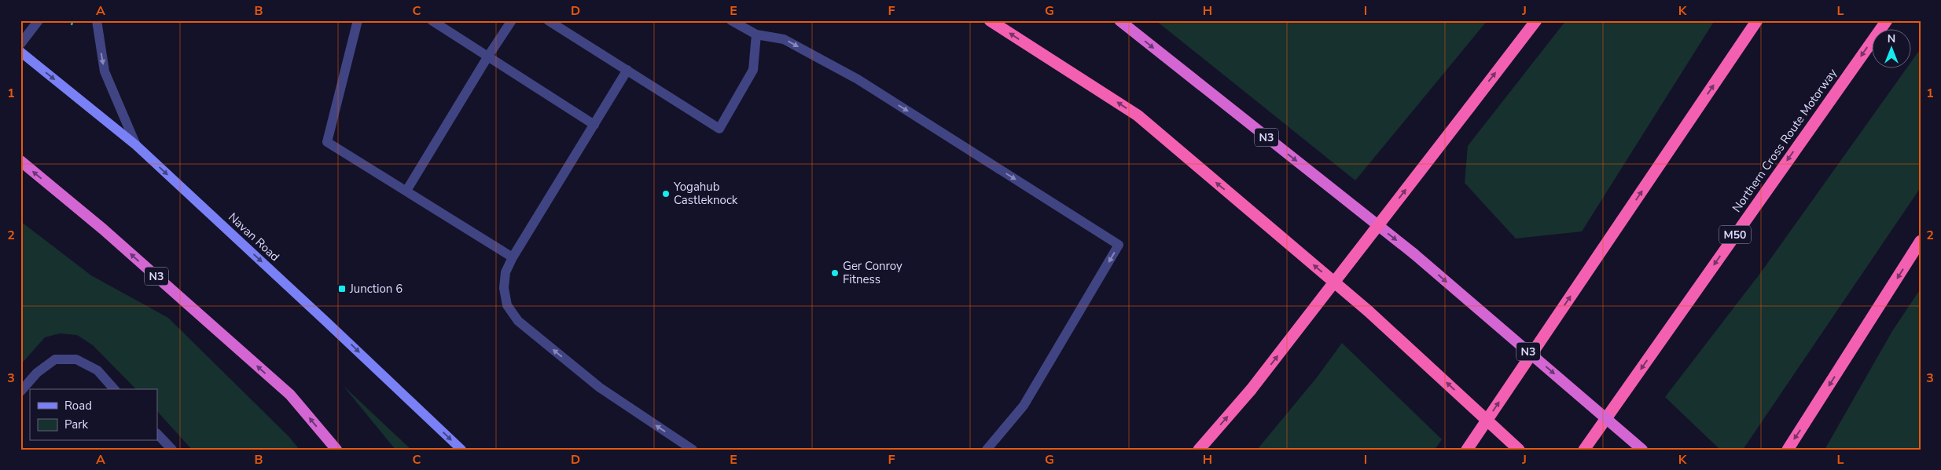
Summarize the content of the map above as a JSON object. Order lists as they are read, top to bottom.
{
  "streets": {
    "highway": ["N3", "Northern Cross Route Motorway", "M50"],
    "main road": ["Navan Road"]
  },
  "one_way": ["Navan Road"],
  "places": {
    "other": ["Yogahub Castleknock", "Ger Conroy Fitness"],
    "transit": ["Junction 6"]
  },
  "legend": ["Road", "Park"],
  "north": "top",
  "grid": {
    "columns": [
      "A",
      "B",
      "C",
      "D",
      "E",
      "F",
      "G",
      "H",
      "I",
      "J",
      "K",
      "L"
    ],
    "rows": ["1", "2", "3"]
  }
}
